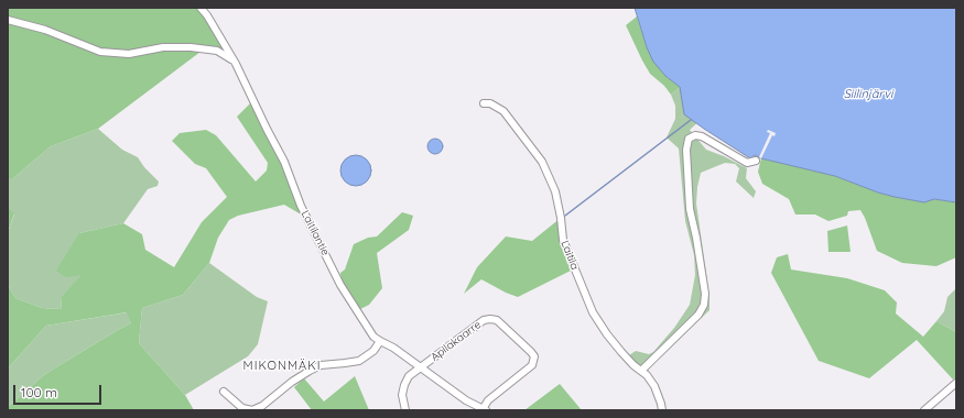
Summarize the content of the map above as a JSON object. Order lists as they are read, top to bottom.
{
  "streets": {
    "street": ["Laitilantie", "Laitila", "Apilakaarre"]
  },
  "crossings": [
    ["Laitilantie", "Apilakaarre"]
  ],
  "districts": ["MIKONMÄKI"],
  "water": ["Siilinjärvi"],
  "scale_bar": "100 m"
}
